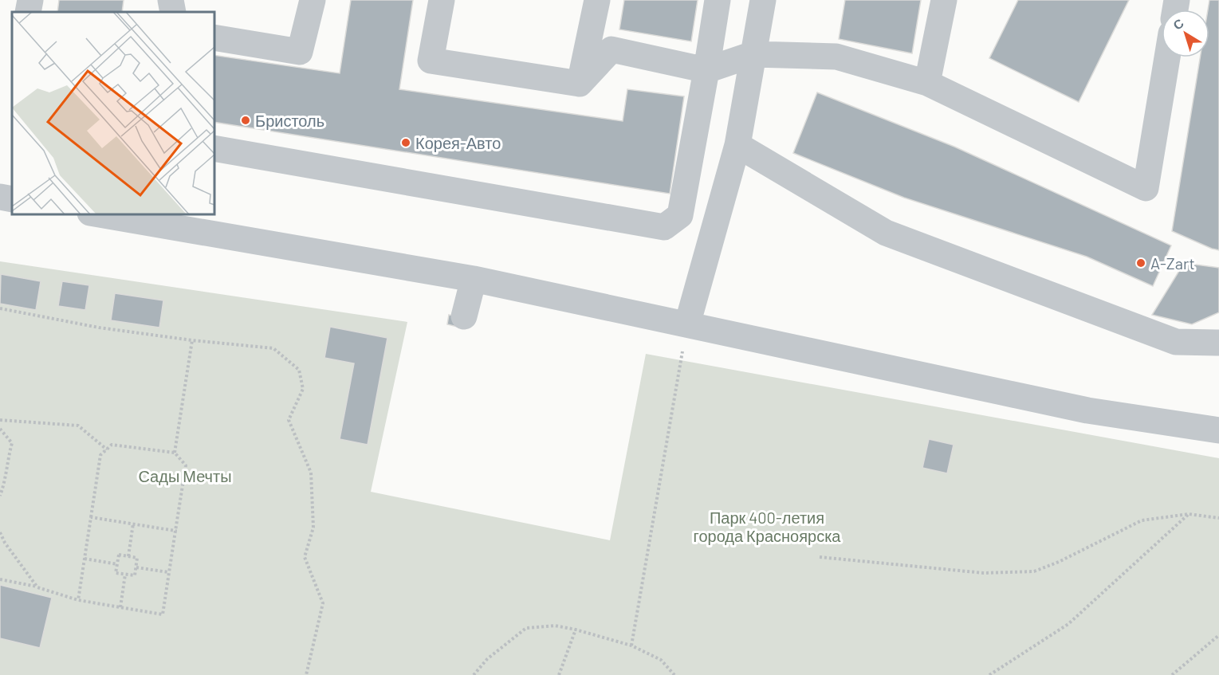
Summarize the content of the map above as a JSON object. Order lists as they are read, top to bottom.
{
  "parks": ["Сады Мечты", "Парк 400-летия города Красноярска"],
  "places": ["Бристоль", "Корея-Авто", "A-Zart"],
  "north": "top left"
}
